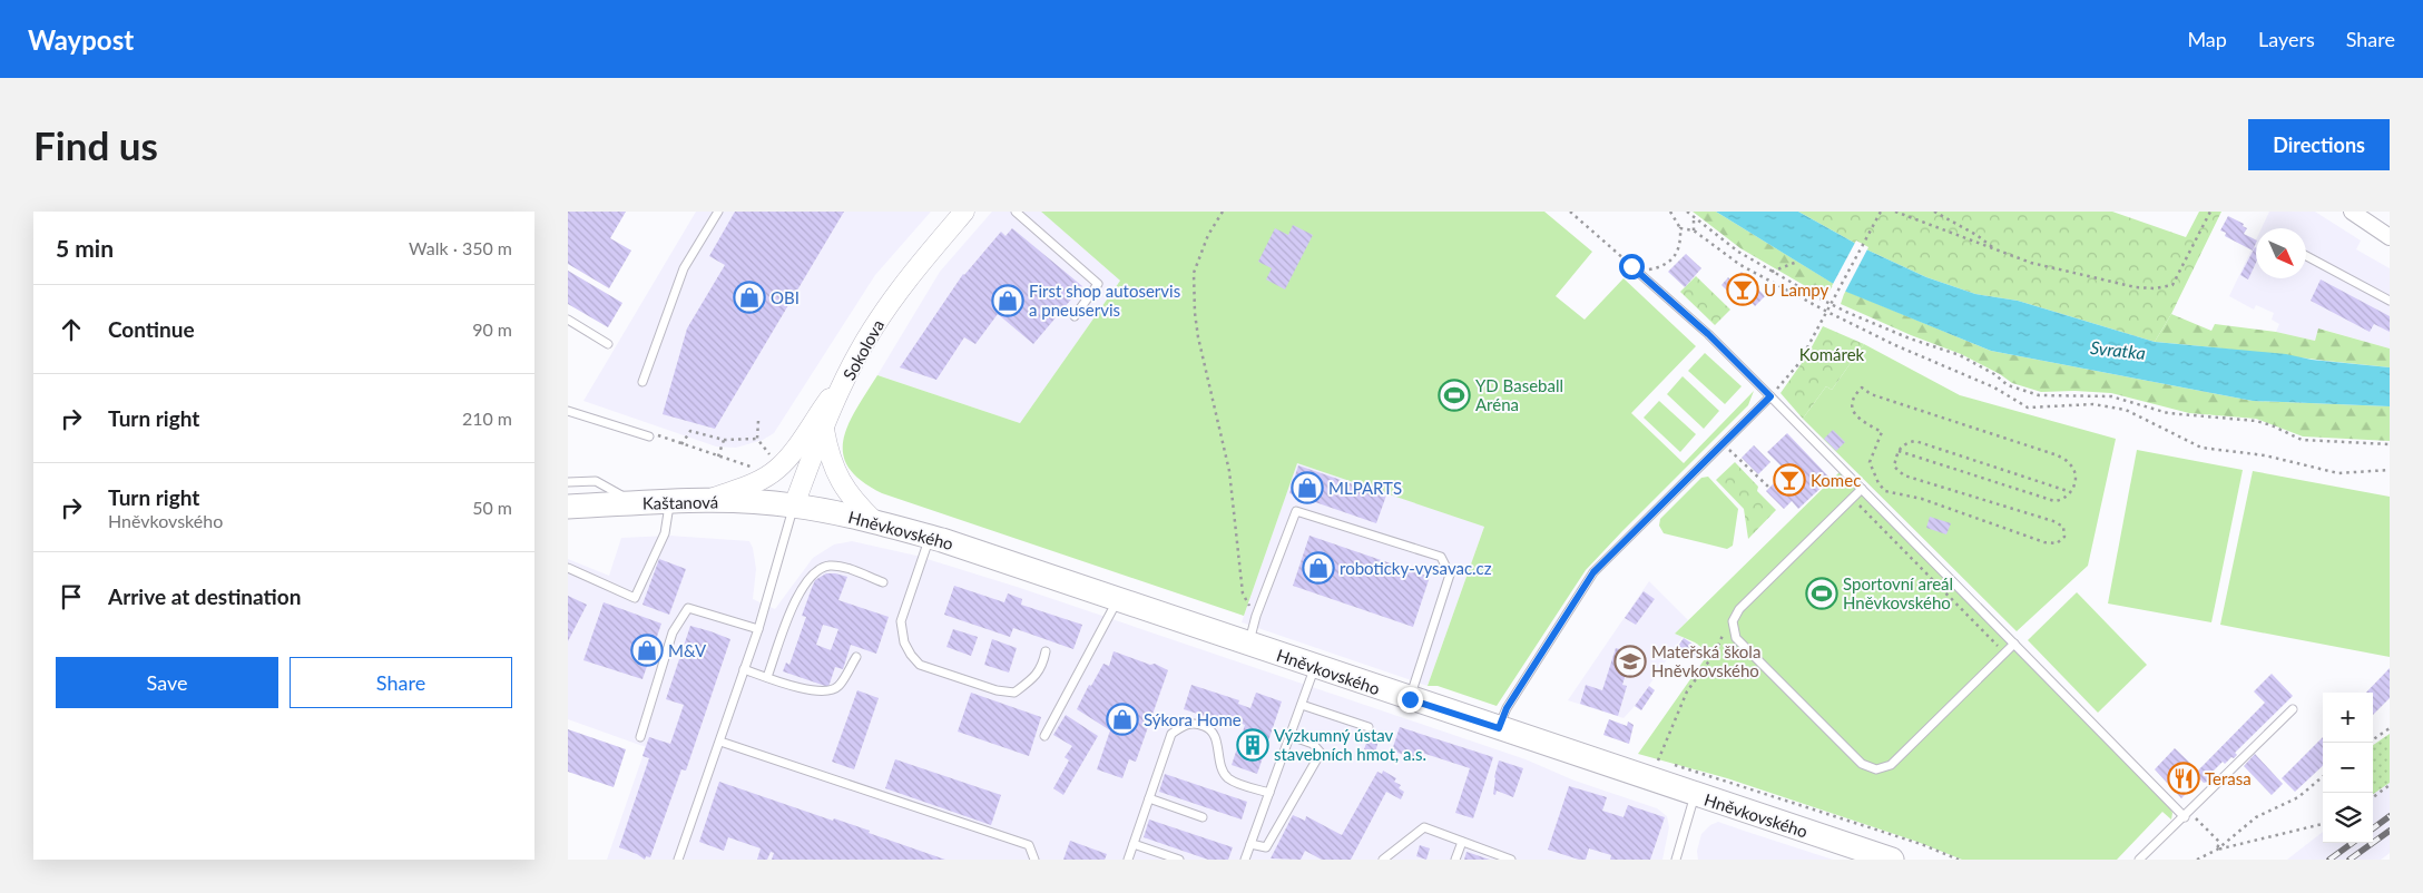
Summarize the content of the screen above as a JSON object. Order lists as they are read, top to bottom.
{
  "streets": {
    "main road": ["Kaštanová", "Hněvkovského"],
    "street": ["Sokolova"]
  },
  "crossings": [
    ["Sokolova", "Kaštanová"],
    ["Sokolova", "Hněvkovského"],
    ["Kaštanová", "Hněvkovského"]
  ],
  "water": ["Svratka"],
  "parks": ["Komárek"],
  "places": {
    "bar": ["U Lampy", "Komec"],
    "shop": [
      "OBI",
      "First shop autoservis a pneuservis",
      "MLPARTS",
      "roboticky-vysavac.cz",
      "M&V",
      "Sýkora Home"
    ],
    "sports": ["YD Baseball Aréna", "Sportovní areál Hněvkovského"],
    "school or university": ["Mateřská škola Hněvkovského"],
    "building": ["Výzkumný ústav stavebních hmot, a.s."],
    "restaurant": ["Terasa"]
  },
  "north": "bottom right",
  "page": {
    "header": "Waypost",
    "nav": ["Map", "Layers", "Share"],
    "buttons": [
      "Directions",
      ["Save", "Share"]
    ],
    "title": "Find us",
    "heading": ["5 min", "Walk · 350 m"],
    "list": [
      ["Continue", "90 m"],
      ["Turn right", "210 m"],
      ["Turn right", "Hněvkovského", "50 m"],
      "Arrive at destination"
    ],
    "map_buttons": ["+", "−"]
  }
}
